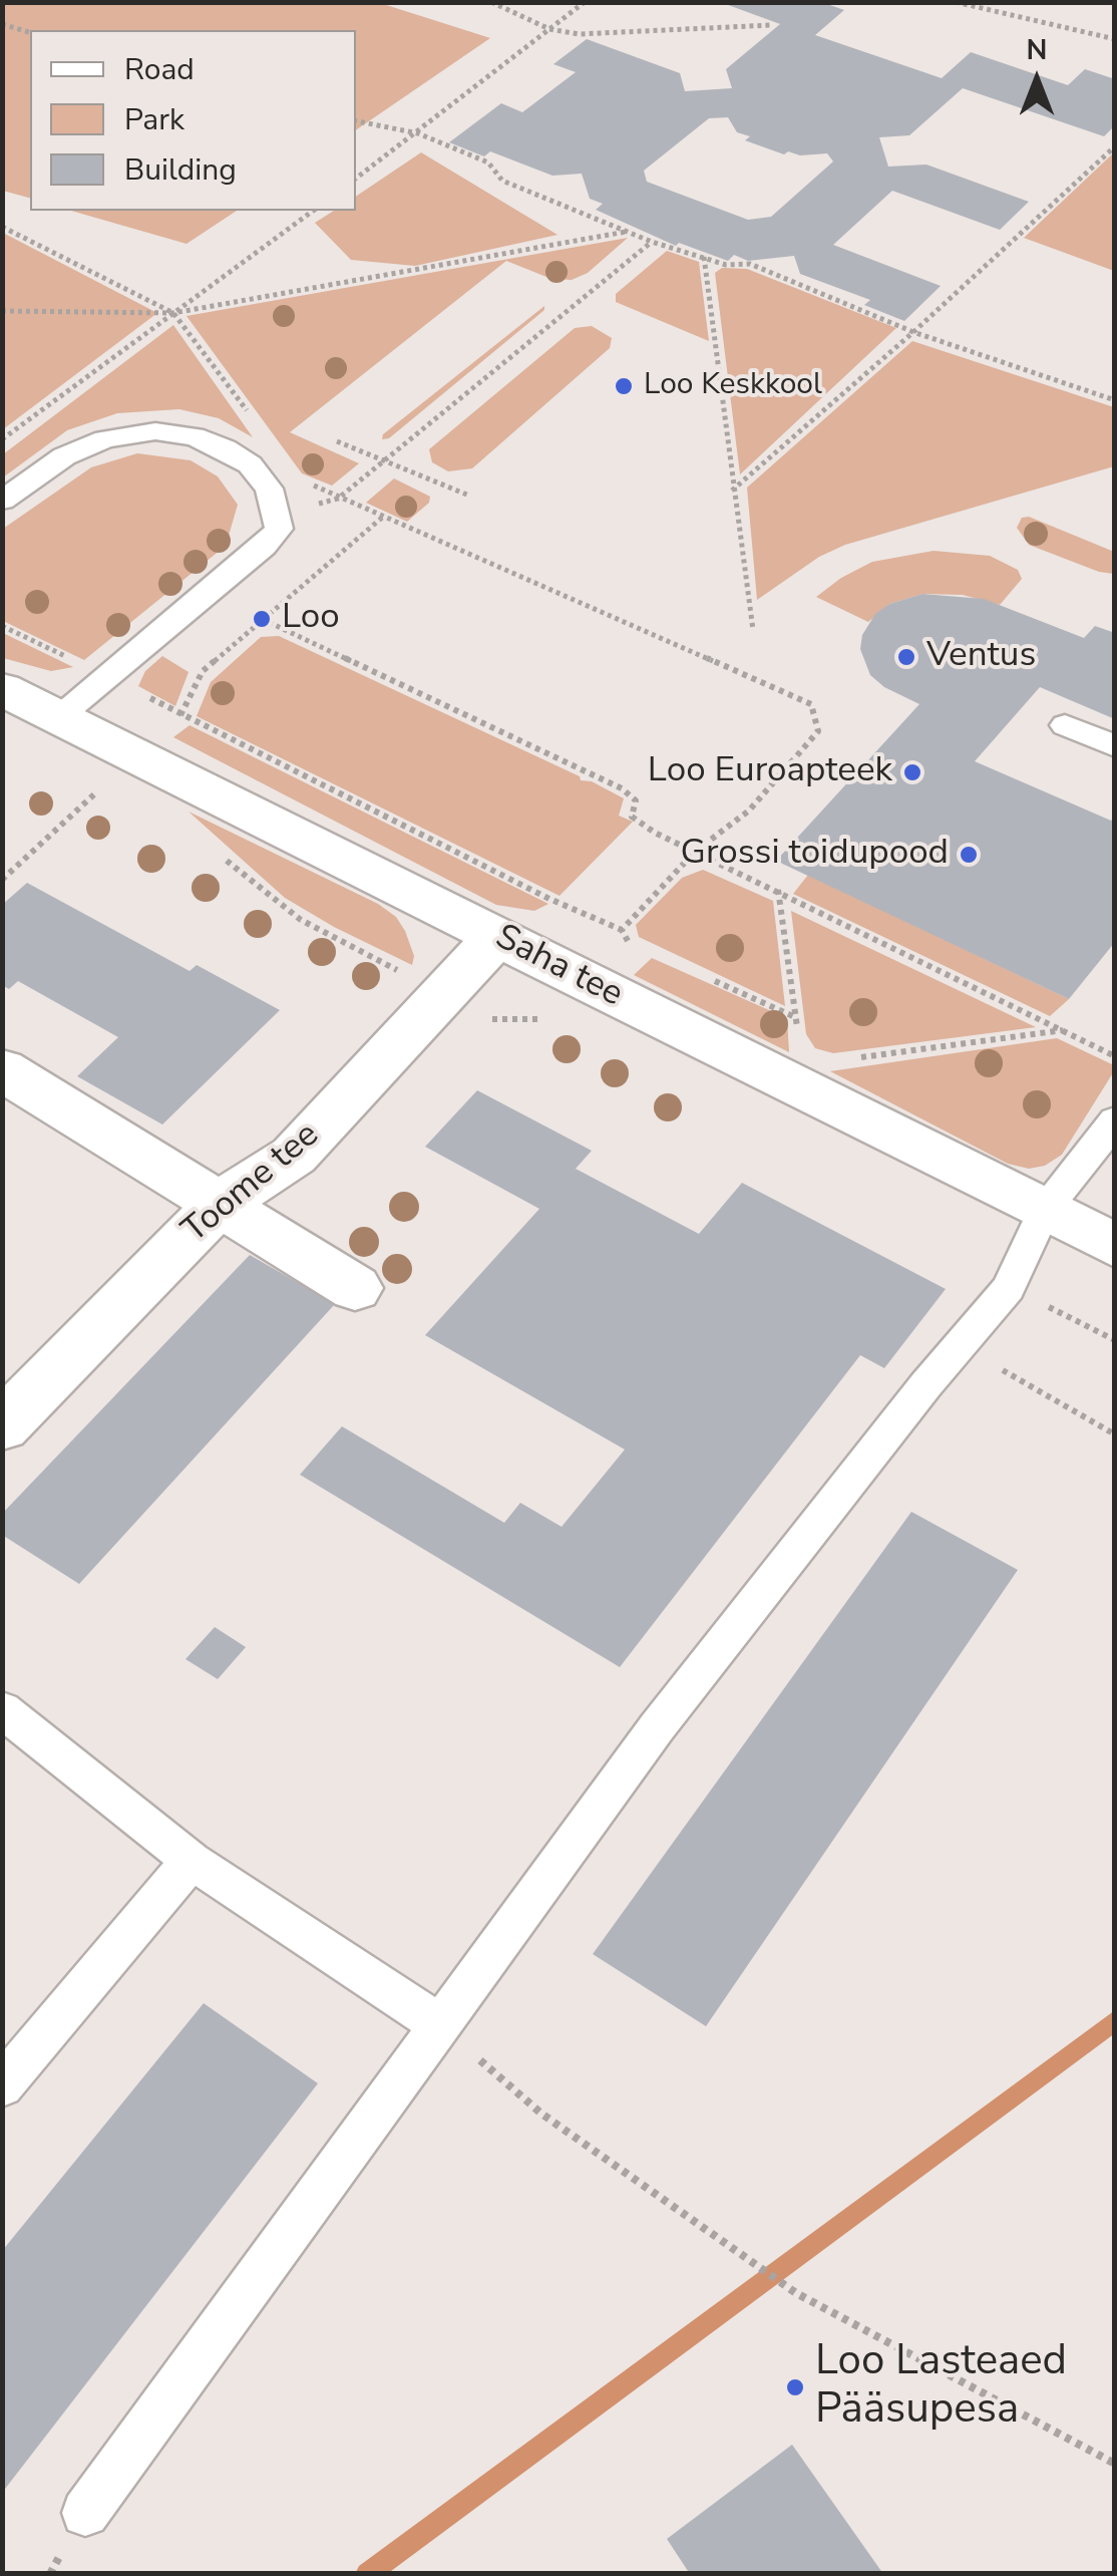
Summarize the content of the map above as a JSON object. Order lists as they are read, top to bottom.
{
  "streets": {
    "street": ["Saha tee", "Toome tee"]
  },
  "crossings": [
    ["Saha tee", "Toome tee"]
  ],
  "places": [
    "Loo Keskkool",
    "Loo",
    "Ventus",
    "Loo Euroapteek",
    "Grossi toidupood",
    "Loo Lasteaed Pääsupesa"
  ],
  "legend": ["Road", "Park", "Building"],
  "north": "top"
}
